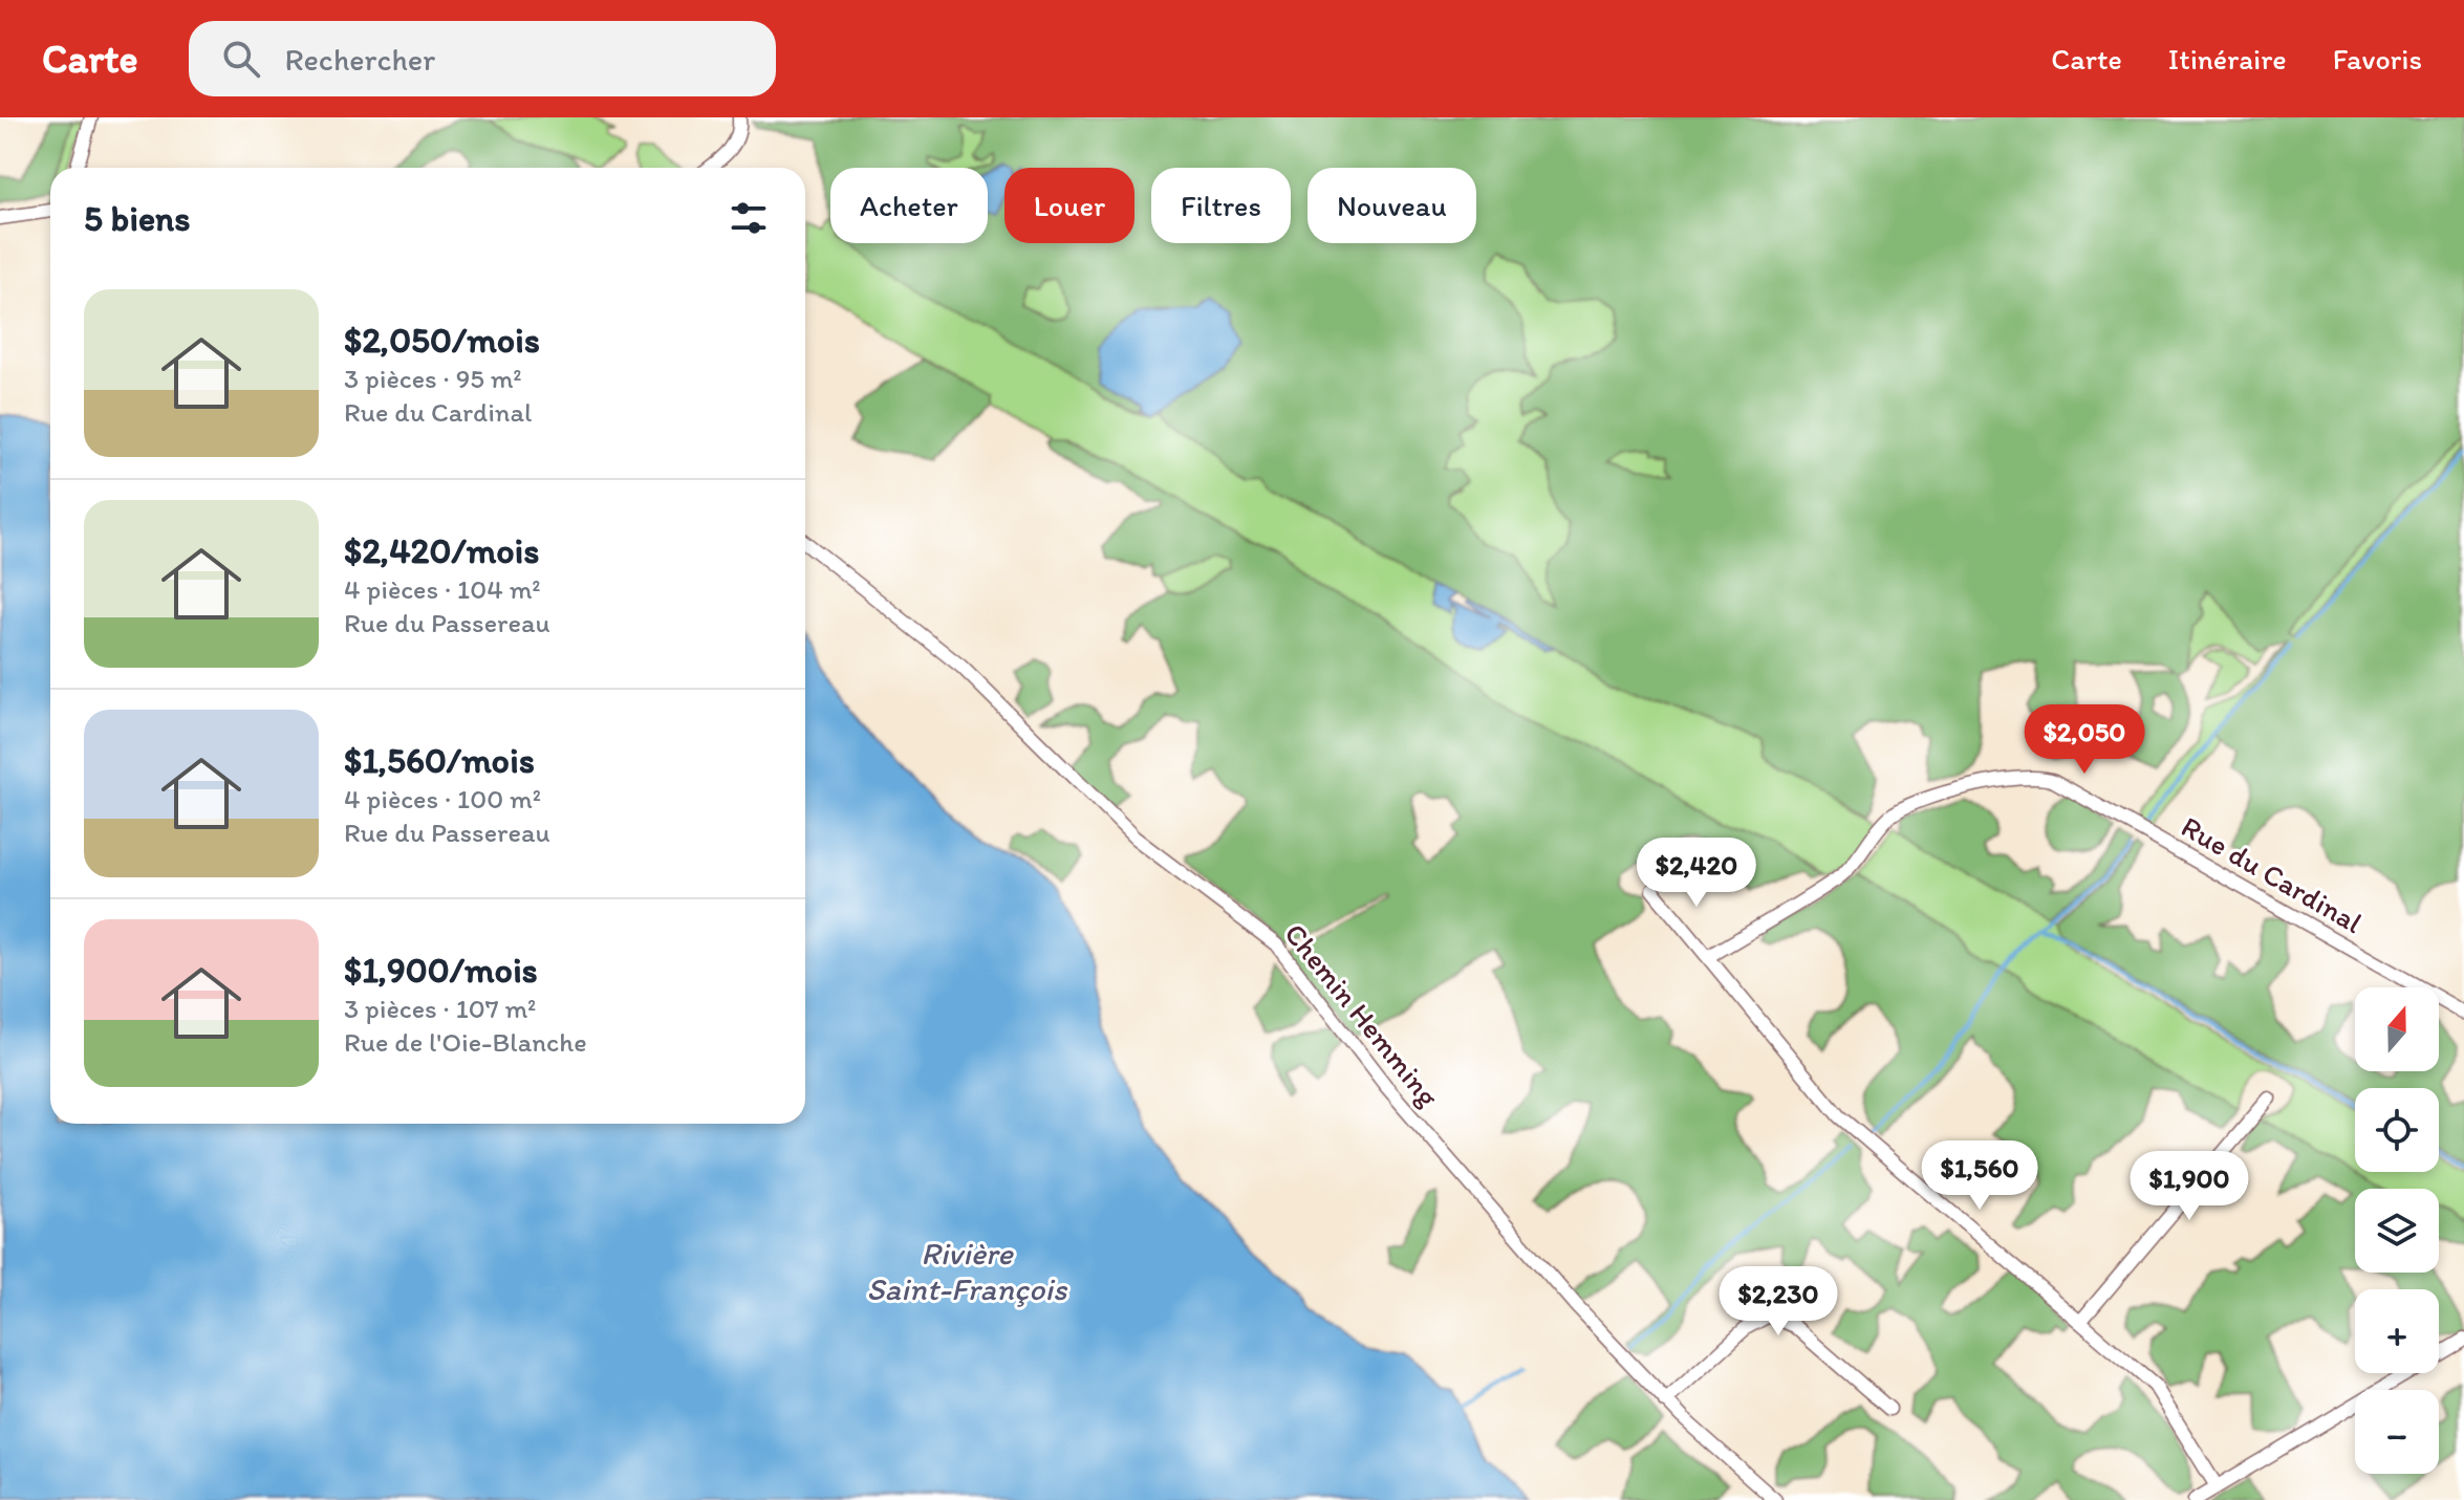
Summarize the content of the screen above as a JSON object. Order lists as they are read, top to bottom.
{
  "streets": {
    "street": ["Rue du Cardinal", "Chemin Hemming"]
  },
  "water": ["Rivière Saint-François"],
  "north": "top",
  "page": {
    "header": "Carte",
    "search": "Rechercher",
    "nav": ["Carte", "Itinéraire", "Favoris"],
    "chip": [
      "Acheter",
      "Louer",
      "Filtres",
      "Nouveau"
    ],
    "heading": "5 biens",
    "list": [
      {
        "name": "$2,050/mois",
        "note": "3 pièces · 95 m² · Rue du Cardinal"
      },
      {
        "name": "$2,420/mois",
        "note": "4 pièces · 104 m² · Rue du Passereau"
      },
      {
        "name": "$1,560/mois",
        "note": "4 pièces · 100 m² · Rue du Passereau"
      },
      {
        "name": "$1,900/mois",
        "note": "3 pièces · 107 m² · Rue de l'Oie-Blanche"
      }
    ],
    "price": [
      "$2,050",
      "$2,420",
      "$1,560",
      "$1,900",
      "$2,230"
    ],
    "map_buttons": ["+", "−"]
  }
}
